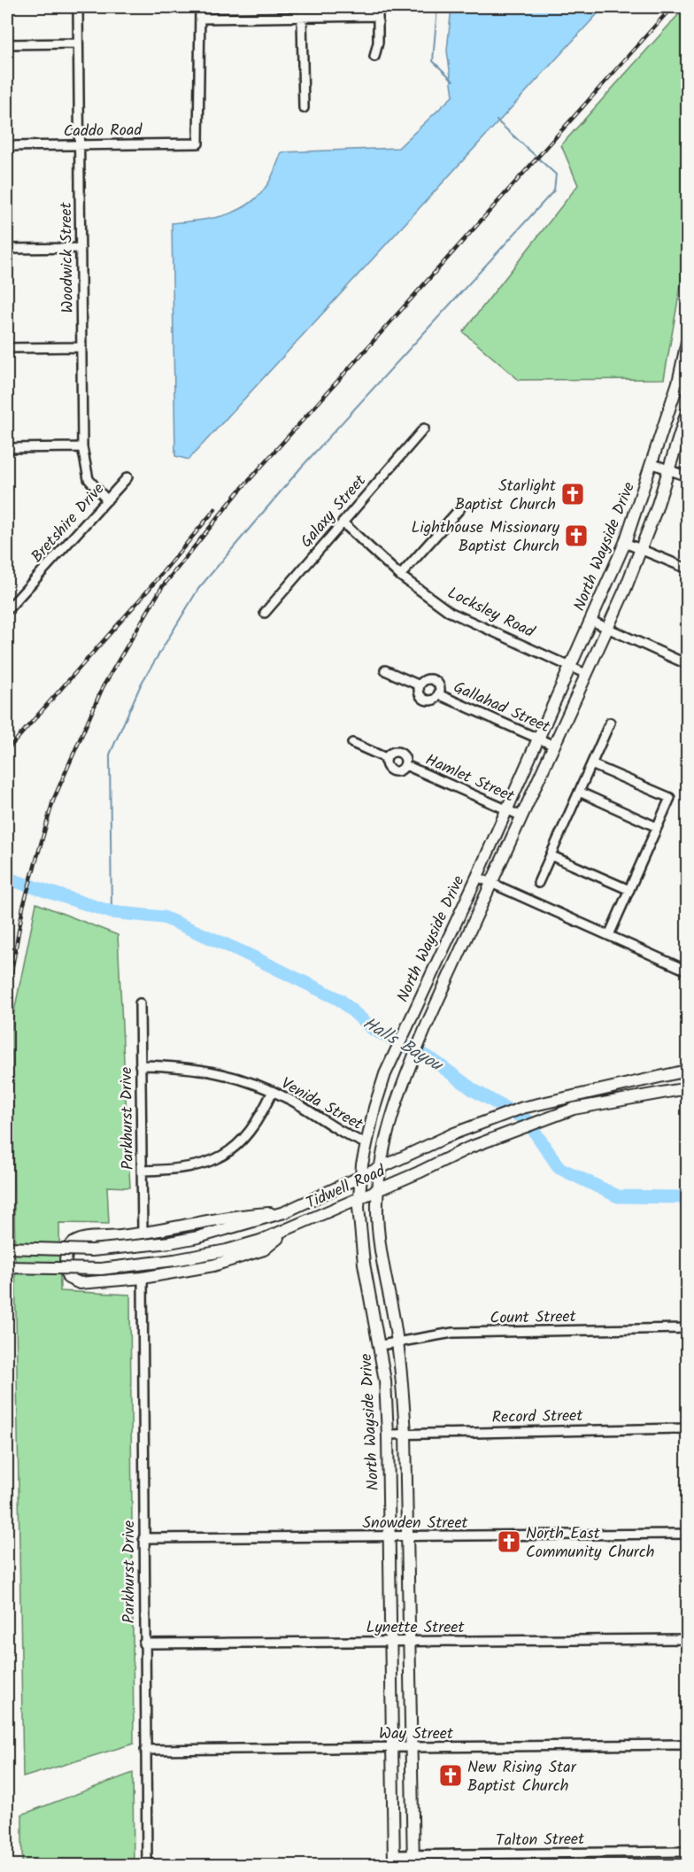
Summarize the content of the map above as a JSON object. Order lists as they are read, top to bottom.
{
  "streets": {
    "main road": ["North Wayside Drive", "Tidwell Road"],
    "street": [
      "Caddo Road",
      "Woodwick Street",
      "Galaxy Street",
      "Bretshire Drive",
      "Locksley Road",
      "Gallahad Street",
      "Hamlet Street",
      "Venida Street",
      "Parkhurst Drive",
      "Count Street",
      "Record Street",
      "Snowden Street",
      "Lynette Street",
      "Way Street",
      "Talton Street"
    ]
  },
  "crossings": [
    ["Caddo Road", "Woodwick Street"],
    ["Woodwick Street", "Bretshire Drive"],
    ["Galaxy Street", "Locksley Road"],
    ["North Wayside Drive", "Locksley Road"],
    ["North Wayside Drive", "Gallahad Street"],
    ["North Wayside Drive", "Hamlet Street"],
    ["North Wayside Drive", "Venida Street"],
    ["North Wayside Drive", "Tidwell Road"],
    ["North Wayside Drive", "Count Street"],
    ["North Wayside Drive", "Record Street"],
    ["North Wayside Drive", "Snowden Street"],
    ["North Wayside Drive", "Lynette Street"],
    ["North Wayside Drive", "Way Street"],
    ["North Wayside Drive", "Talton Street"],
    ["Venida Street", "Parkhurst Drive"],
    ["Parkhurst Drive", "Snowden Street"],
    ["Parkhurst Drive", "Lynette Street"],
    ["Parkhurst Drive", "Way Street"]
  ],
  "water": ["Halls Bayou"],
  "places": {
    "church": [
      "Starlight Baptist Church",
      "Lighthouse Missionary Baptist Church",
      "North East Community Church",
      "New Rising Star Baptist Church"
    ]
  }
}
